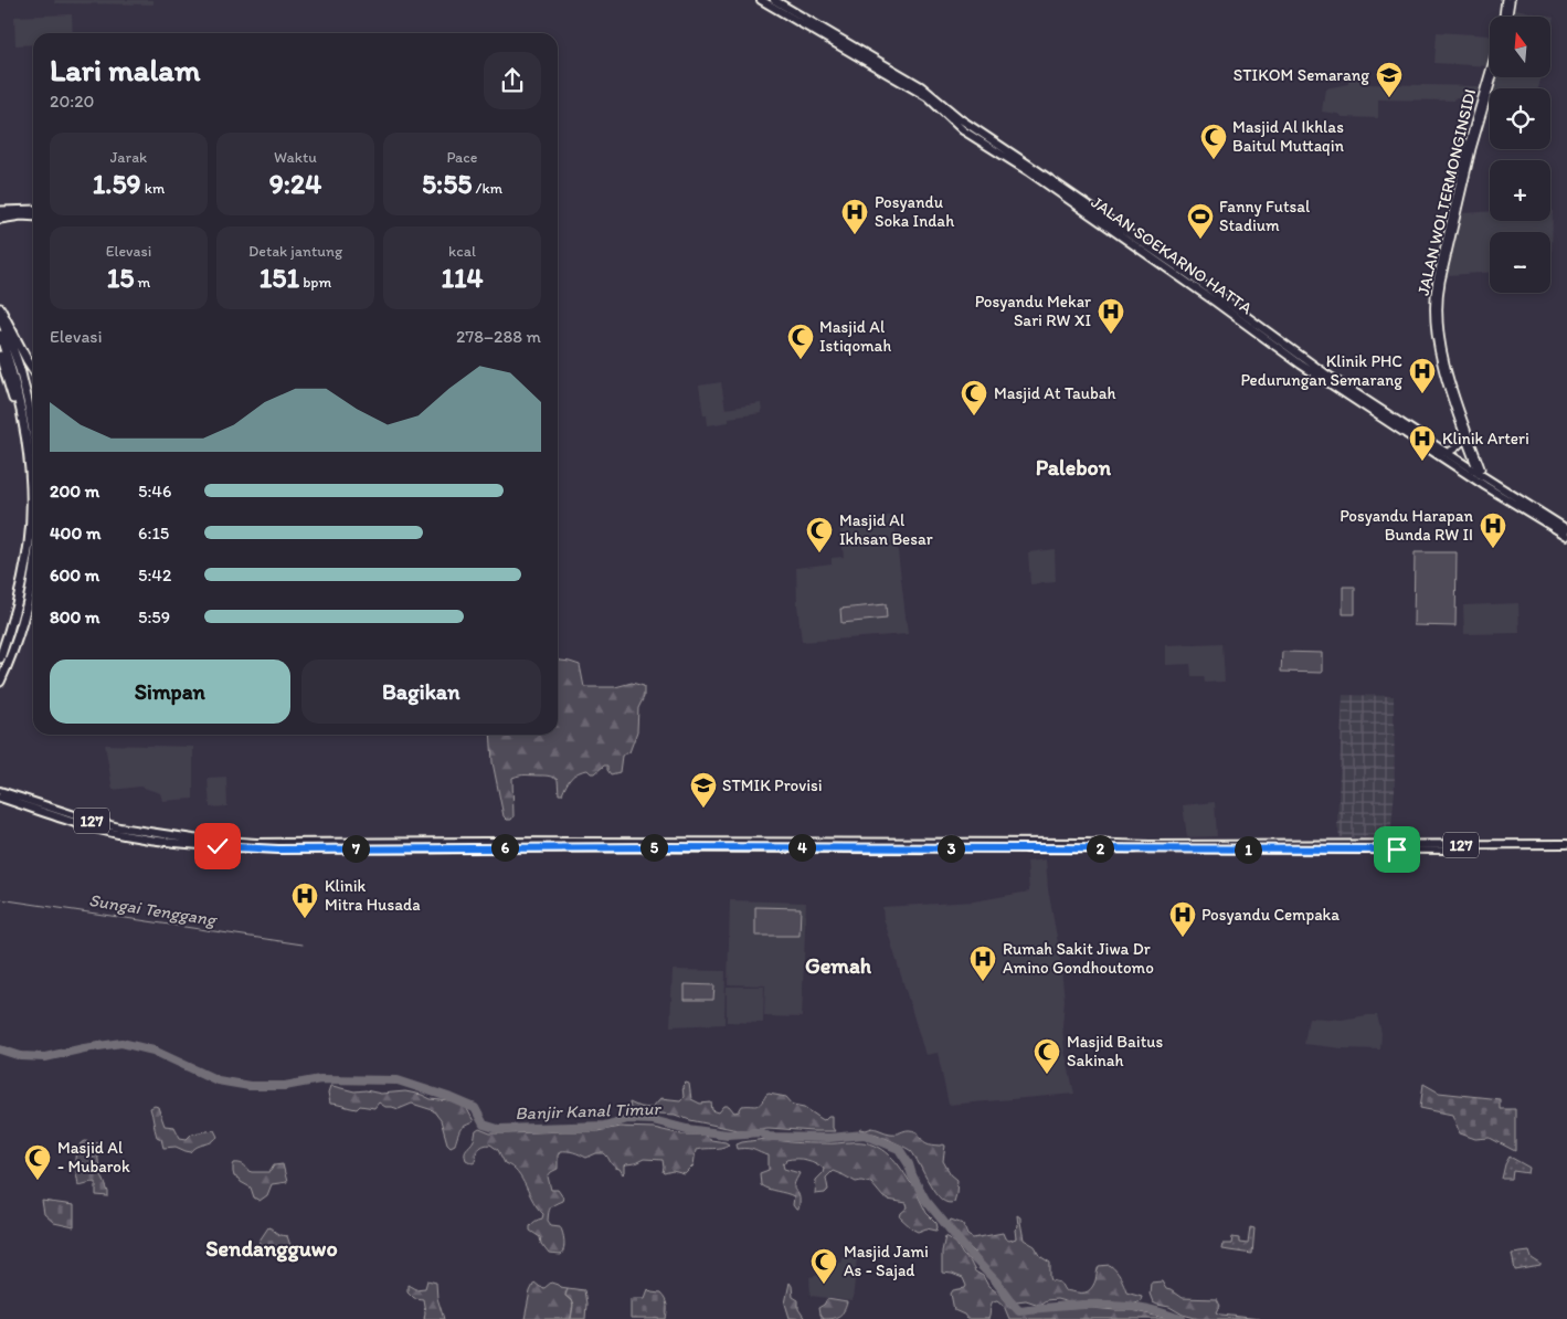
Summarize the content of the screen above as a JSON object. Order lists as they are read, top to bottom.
{
  "streets": {
    "main road": ["JALAN WOLTERMONGINSIDI", "JALAN SOEKARNO HATTA", "127"]
  },
  "crossings": [
    ["JALAN WOLTERMONGINSIDI", "JALAN SOEKARNO HATTA"]
  ],
  "districts": ["Palebon", "Gemah", "Sendangguwo"],
  "water": ["Sungai Tenggang", "Banjir Kanal Timur"],
  "places": {
    "school or university": ["STIKOM Semarang", "STMIK Provisi"],
    "mosque": [
      "Masjid Al Ikhlas Baitul Muttaqin",
      "Masjid Al Istiqomah",
      "Masjid At Taubah",
      "Masjid Al Ikhsan Besar",
      "Masjid Baitus Sakinah",
      "Masjid Al - Mubarok",
      "Masjid Jami As - Sajad"
    ],
    "hospital": [
      "Posyandu Soka Indah",
      "Posyandu Mekar Sari RW XI",
      "Klinik PHC Pedurungan Semarang",
      "Klinik Arteri",
      "Posyandu Harapan Bunda RW II",
      "Klinik Mitra Husada",
      "Posyandu Cempaka",
      "Rumah Sakit Jiwa Dr Amino Gondhoutomo"
    ],
    "sports": ["Fanny Futsal Stadium"]
  },
  "north": "top",
  "page": {
    "map_buttons": ["+", "−"],
    "heading": ["Lari malam", "20:20"],
    "stats": [
      ["Jarak", "1.59 km"],
      ["Waktu", "9:24"],
      ["Pace", "5:55 /km"],
      ["Elevasi", "15 m"],
      ["Detak jantung", "151 bpm"],
      ["kcal", "114"]
    ],
    "chart": ["Elevasi", "278–288 m"],
    "list": [
      {
        "name": "200 m",
        "note": "5:46"
      },
      {
        "name": "400 m",
        "note": "6:15"
      },
      {
        "name": "600 m",
        "note": "5:42"
      },
      {
        "name": "800 m",
        "note": "5:59"
      }
    ],
    "buttons": ["Simpan", "Bagikan"],
    "pins": [
      "4",
      "5",
      "6",
      "2",
      "3",
      "7",
      "1"
    ]
  }
}
